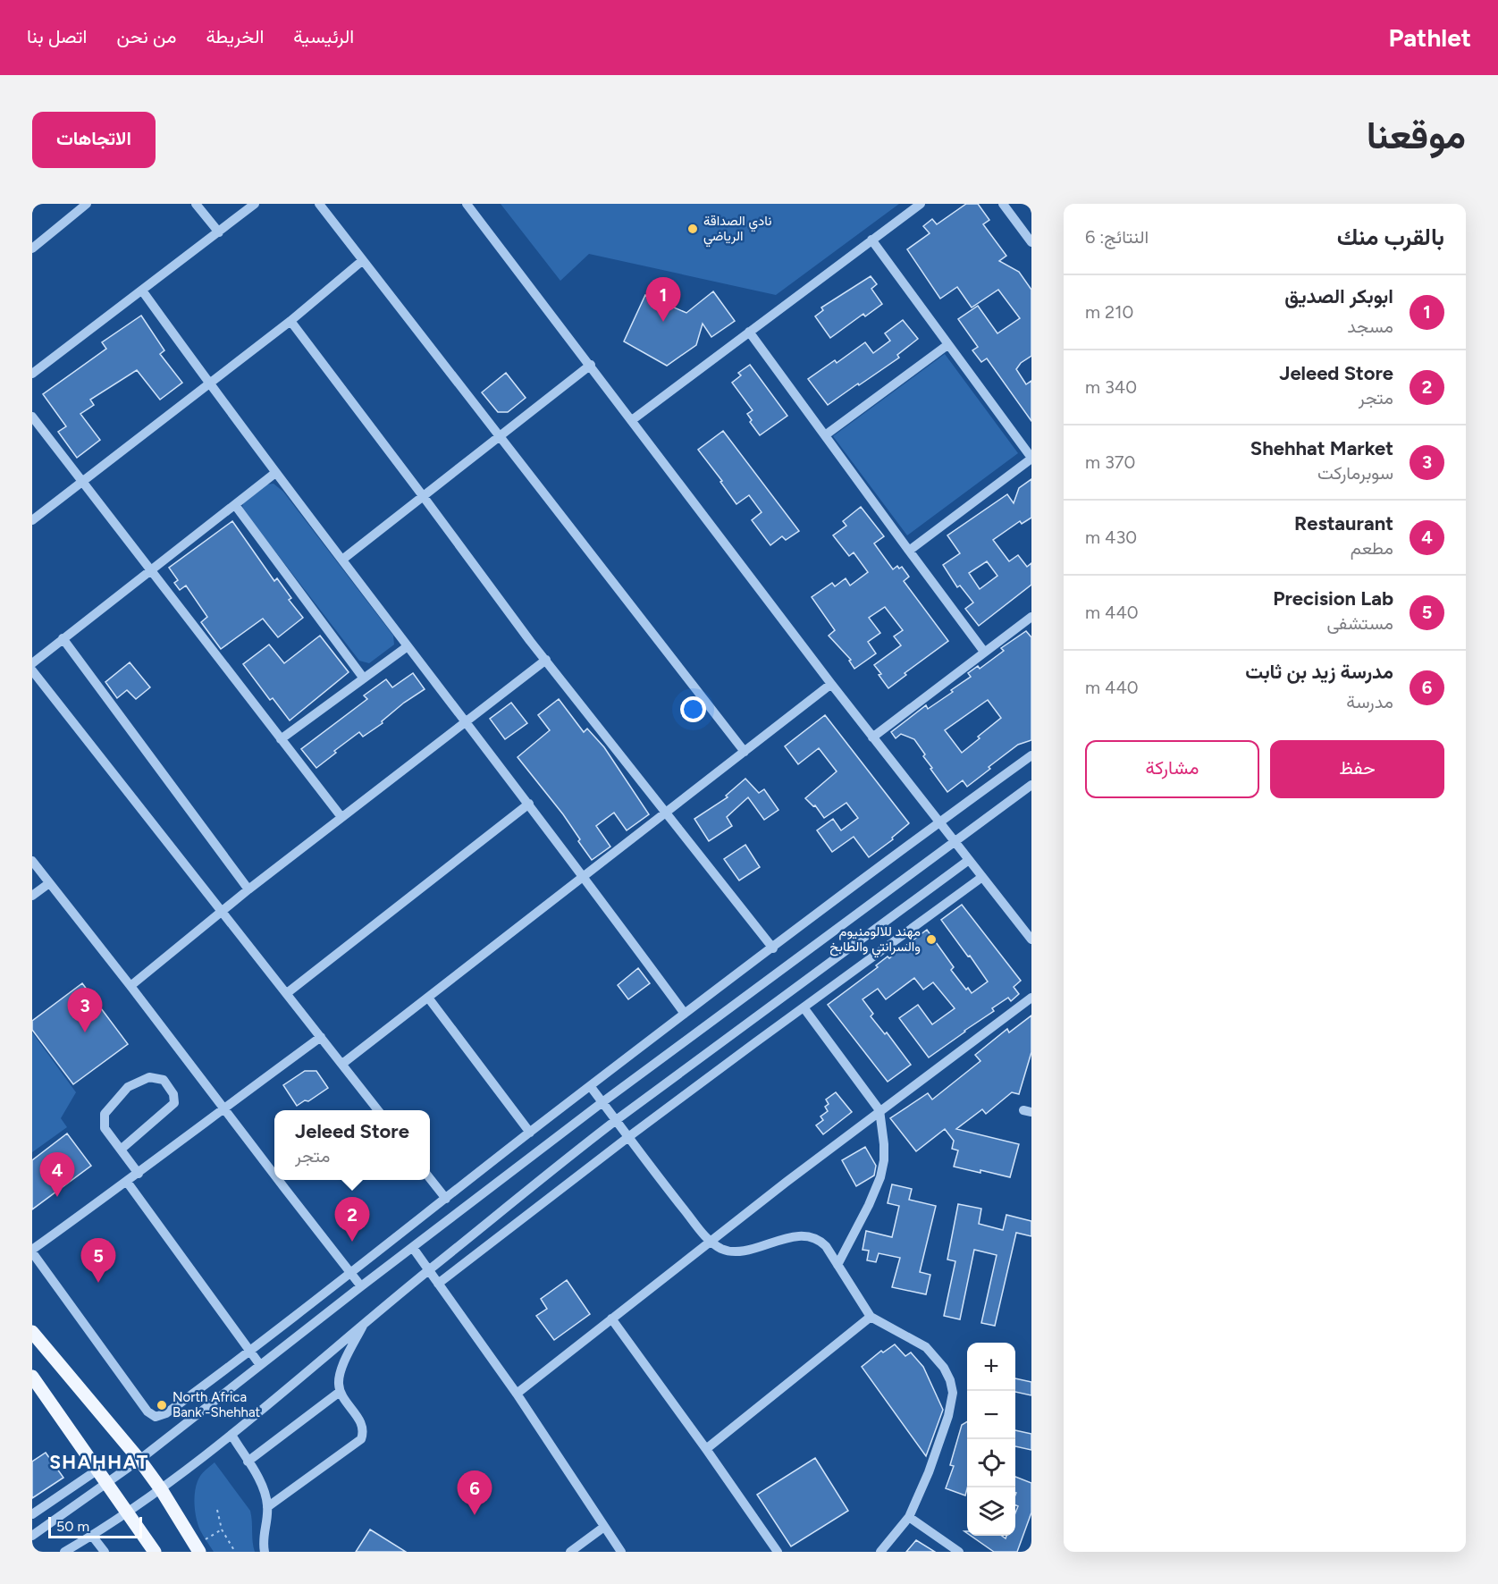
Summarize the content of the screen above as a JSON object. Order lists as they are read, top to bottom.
{
  "districts": ["SHAHHAT"],
  "places": ["نادي الصداقة الرياضي", "مهند للالومنيوم والسرانتي والطابخ", "North Africa Bank -Shehhat"],
  "scale_bar": "50 m",
  "page": {
    "header": "Pathlet",
    "nav": [
      "الرئيسية",
      "الخريطة",
      "من نحن",
      "اتصل بنا"
    ],
    "title": "موقعنا",
    "buttons": [
      "الاتجاهات",
      ["حفظ", "مشاركة"]
    ],
    "heading": ["بالقرب منك", "النتائج: 6"],
    "list": [
      {
        "mark": "1",
        "name": "ابوبكر الصديق",
        "note": "مسجد",
        "value": "210 m"
      },
      {
        "mark": "2",
        "name": "Jeleed Store",
        "note": "متجر",
        "value": "340 m"
      },
      {
        "mark": "3",
        "name": "Shehhat Market",
        "note": "سوبرماركت",
        "value": "370 m"
      },
      {
        "mark": "4",
        "name": "Restaurant",
        "note": "مطعم",
        "value": "430 m"
      },
      {
        "mark": "5",
        "name": "Precision Lab",
        "note": "مستشفى",
        "value": "440 m"
      },
      {
        "mark": "6",
        "name": "مدرسة زيد بن ثابت",
        "note": "مدرسة",
        "value": "440 m"
      }
    ],
    "pins": [
      "1",
      "3",
      "4",
      "2",
      "5",
      "6"
    ],
    "popup": ["Jeleed Store", "متجر"],
    "map_buttons": ["+", "−"],
    "scale": "50 m"
  }
}
